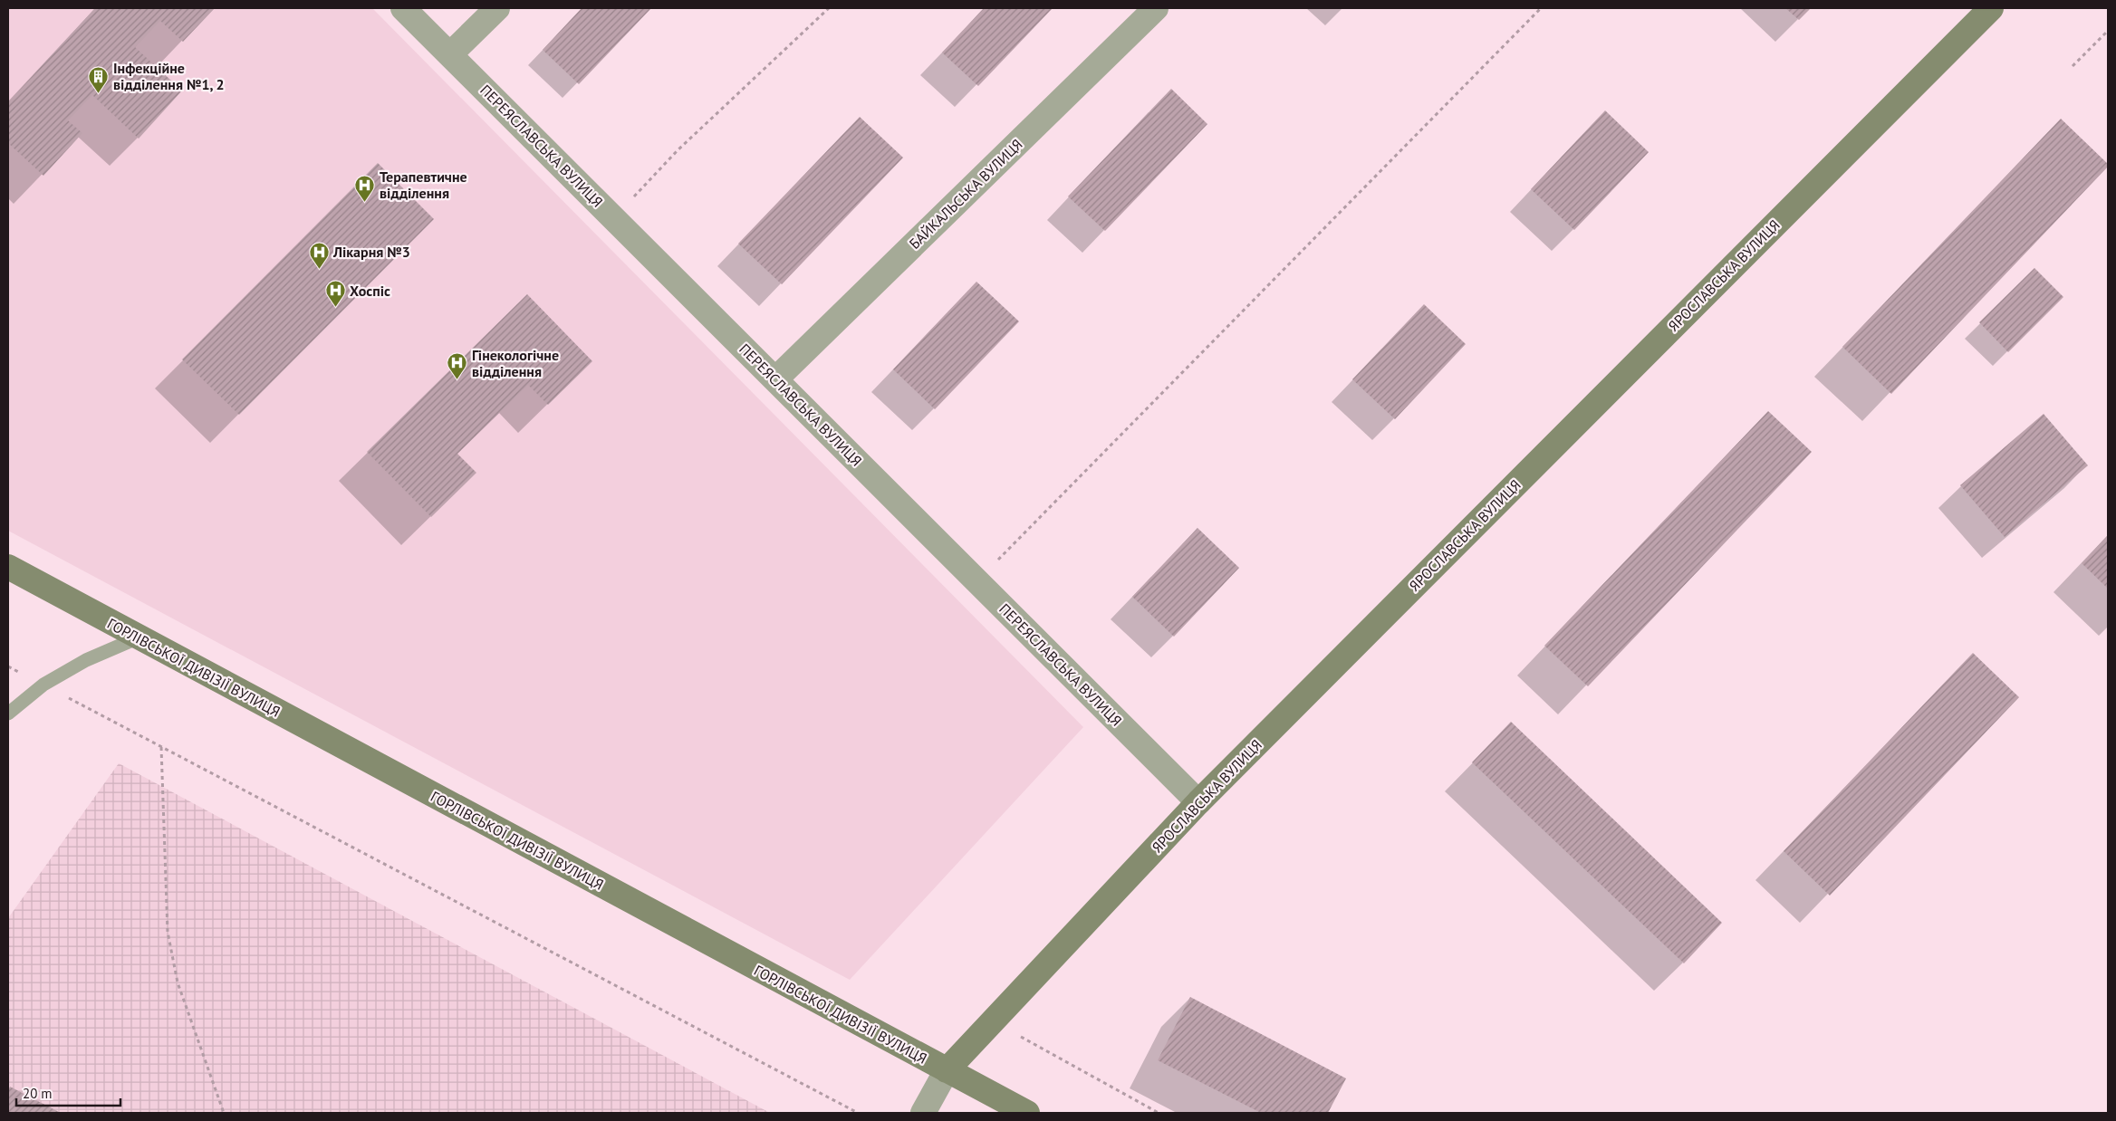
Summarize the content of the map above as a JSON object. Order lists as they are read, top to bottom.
{
  "streets": {
    "street": [
      "ПЕРЕЯСЛАВСЬКА ВУЛИЦЯ",
      "БАЙКАЛЬСЬКА ВУЛИЦЯ",
      "ЯРОСЛАВСЬКА ВУЛИЦЯ",
      "ГОРЛІВСЬКОЇ ДИВІЗІЇ ВУЛИЦЯ"
    ]
  },
  "crossings": [
    ["ПЕРЕЯСЛАВСЬКА ВУЛИЦЯ", "БАЙКАЛЬСЬКА ВУЛИЦЯ"],
    ["ПЕРЕЯСЛАВСЬКА ВУЛИЦЯ", "ЯРОСЛАВСЬКА ВУЛИЦЯ"],
    ["ЯРОСЛАВСЬКА ВУЛИЦЯ", "ГОРЛІВСЬКОЇ ДИВІЗІЇ ВУЛИЦЯ"]
  ],
  "places": {
    "building": ["Інфекційне відділення №1, 2"],
    "hospital": [
      "Терапевтичне відділення",
      "Лікарня №3",
      "Хоспіс",
      "Гінекологічне відділення"
    ]
  },
  "scale_bar": "20 m"
}
